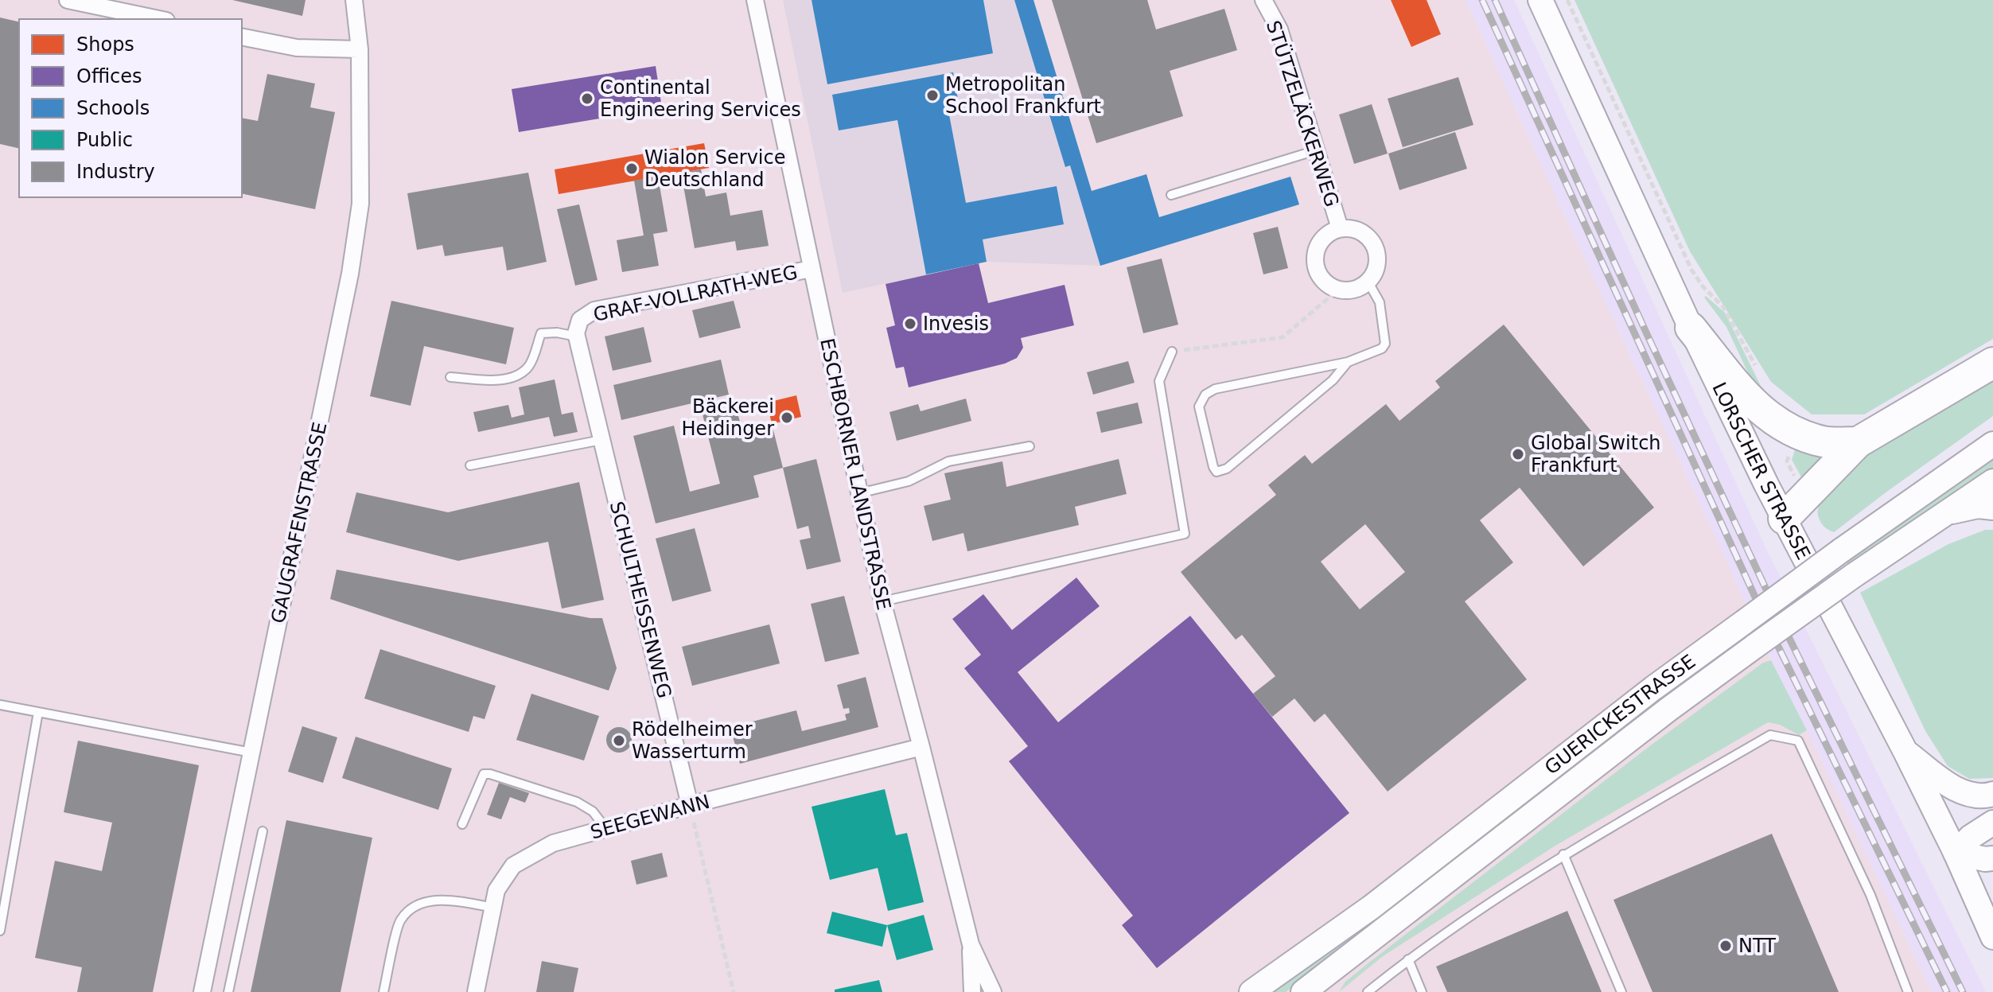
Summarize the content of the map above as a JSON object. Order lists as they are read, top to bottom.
{
  "streets": {
    "main road": ["LORSCHER STRASSE", "GUERICKESTRASSE"],
    "street": [
      "STÜTZELÄCKERWEG",
      "GRAF-VOLLRATH-WEG",
      "ESCHBORNER LANDSTRASSE",
      "GAUGRAFENSTRASSE",
      "SCHULTHEISSENWEG",
      "SEEGEWANN"
    ]
  },
  "crossings": [
    ["GRAF-VOLLRATH-WEG", "ESCHBORNER LANDSTRASSE"],
    ["GRAF-VOLLRATH-WEG", "SCHULTHEISSENWEG"],
    ["ESCHBORNER LANDSTRASSE", "SEEGEWANN"],
    ["SCHULTHEISSENWEG", "SEEGEWANN"]
  ],
  "places": [
    "Metropolitan School Frankfurt",
    "Continental Engineering Services",
    "Wialon Service Deutschland",
    "Invesis",
    "Bäckerei Heidinger",
    "Global Switch Frankfurt",
    "Rödelheimer Wasserturm",
    "NTT"
  ],
  "legend": [
    "Shops",
    "Offices",
    "Schools",
    "Public",
    "Industry"
  ]
}
